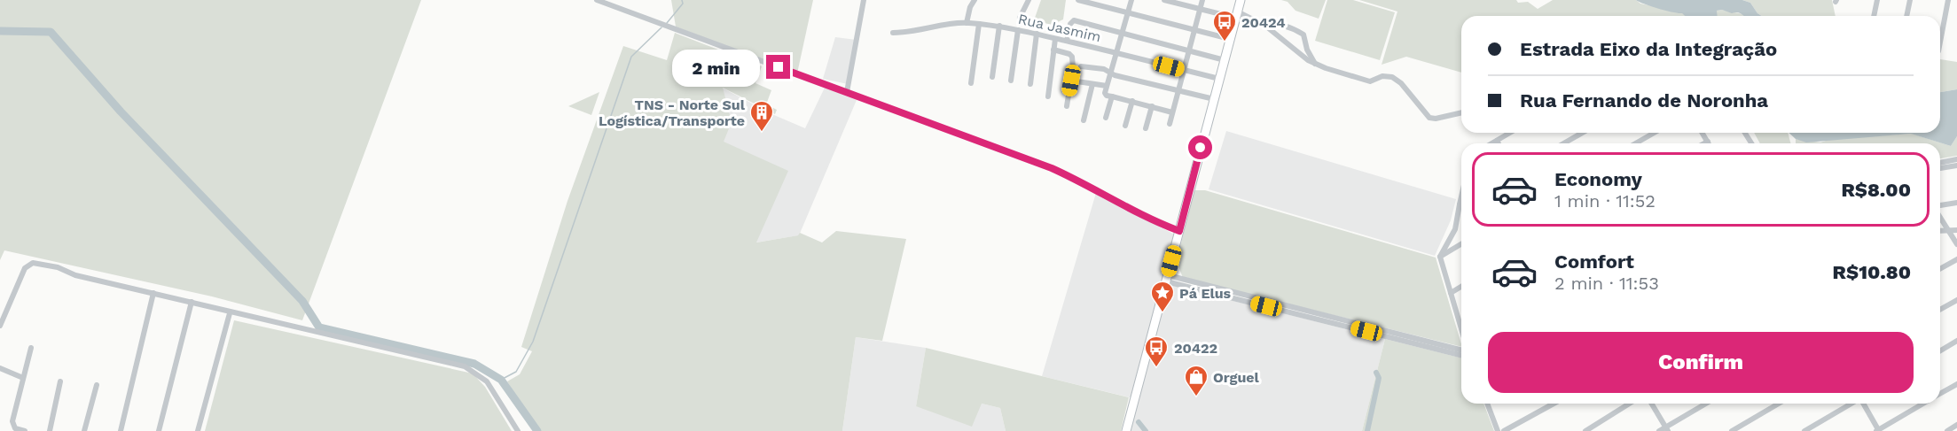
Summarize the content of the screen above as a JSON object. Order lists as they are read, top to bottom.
{
  "streets": {
    "street": ["Rua Jasmim"]
  },
  "places": {
    "bus stop": ["20424", "20422"],
    "building": ["TNS - Norte Sul Logística/Transporte"],
    "place": ["Pá Elus"],
    "shop": ["Orguel"]
  },
  "page": {
    "banner": ["Estrada Eixo da Integração", "Rua Fernando de Noronha"],
    "bubble": "2 min",
    "list": [
      {
        "name": "Economy",
        "note": "1 min · 11:52",
        "value": "R$8.00"
      },
      {
        "name": "Comfort",
        "note": "2 min · 11:53",
        "value": "R$10.80"
      }
    ],
    "buttons": "Confirm"
  }
}
